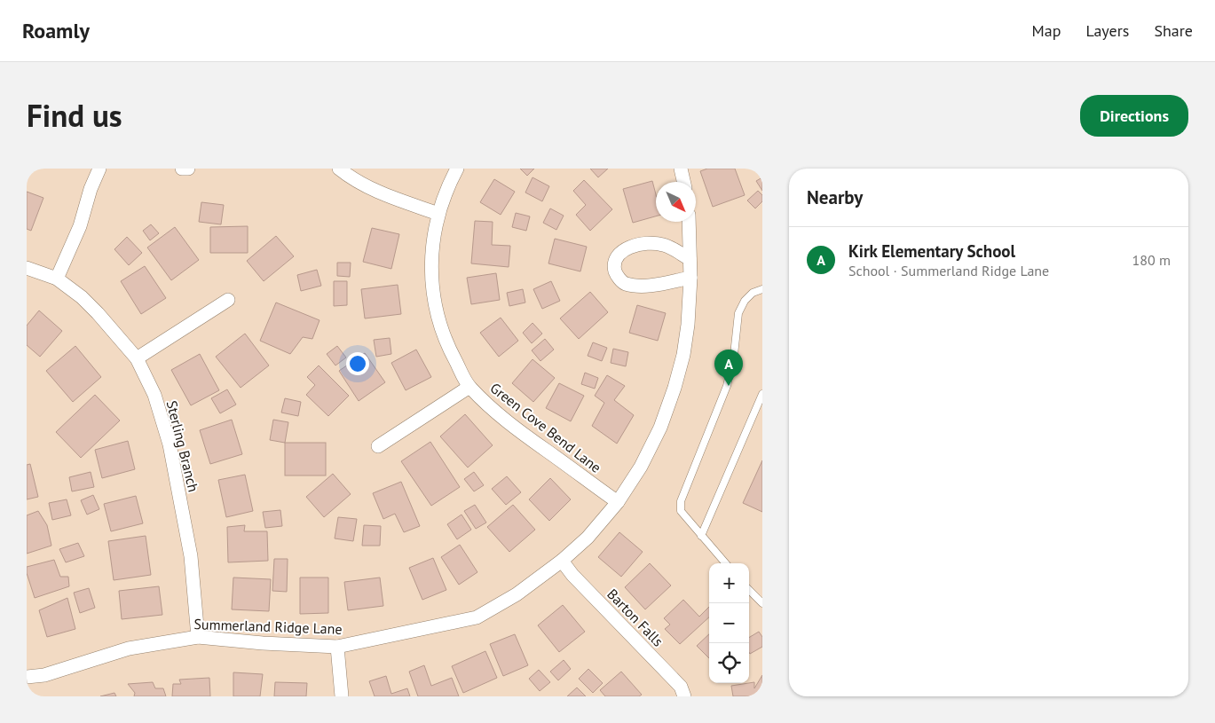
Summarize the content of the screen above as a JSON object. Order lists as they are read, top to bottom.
{
  "streets": {
    "street": [
      "Green Cove Bend Lane",
      "Sterling Branch",
      "Barton Falls",
      "Summerland Ridge Lane"
    ]
  },
  "crossings": [
    ["Green Cove Bend Lane", "Summerland Ridge Lane"],
    ["Sterling Branch", "Summerland Ridge Lane"],
    ["Barton Falls", "Summerland Ridge Lane"]
  ],
  "north": "bottom right",
  "page": {
    "header": "Roamly",
    "nav": ["Map", "Layers", "Share"],
    "title": "Find us",
    "buttons": "Directions",
    "heading": "Nearby",
    "list": [
      {
        "mark": "A",
        "name": "Kirk Elementary School",
        "note": "School · Summerland Ridge Lane",
        "value": "180 m"
      }
    ],
    "pins": "A",
    "map_buttons": ["+", "−"]
  }
}
